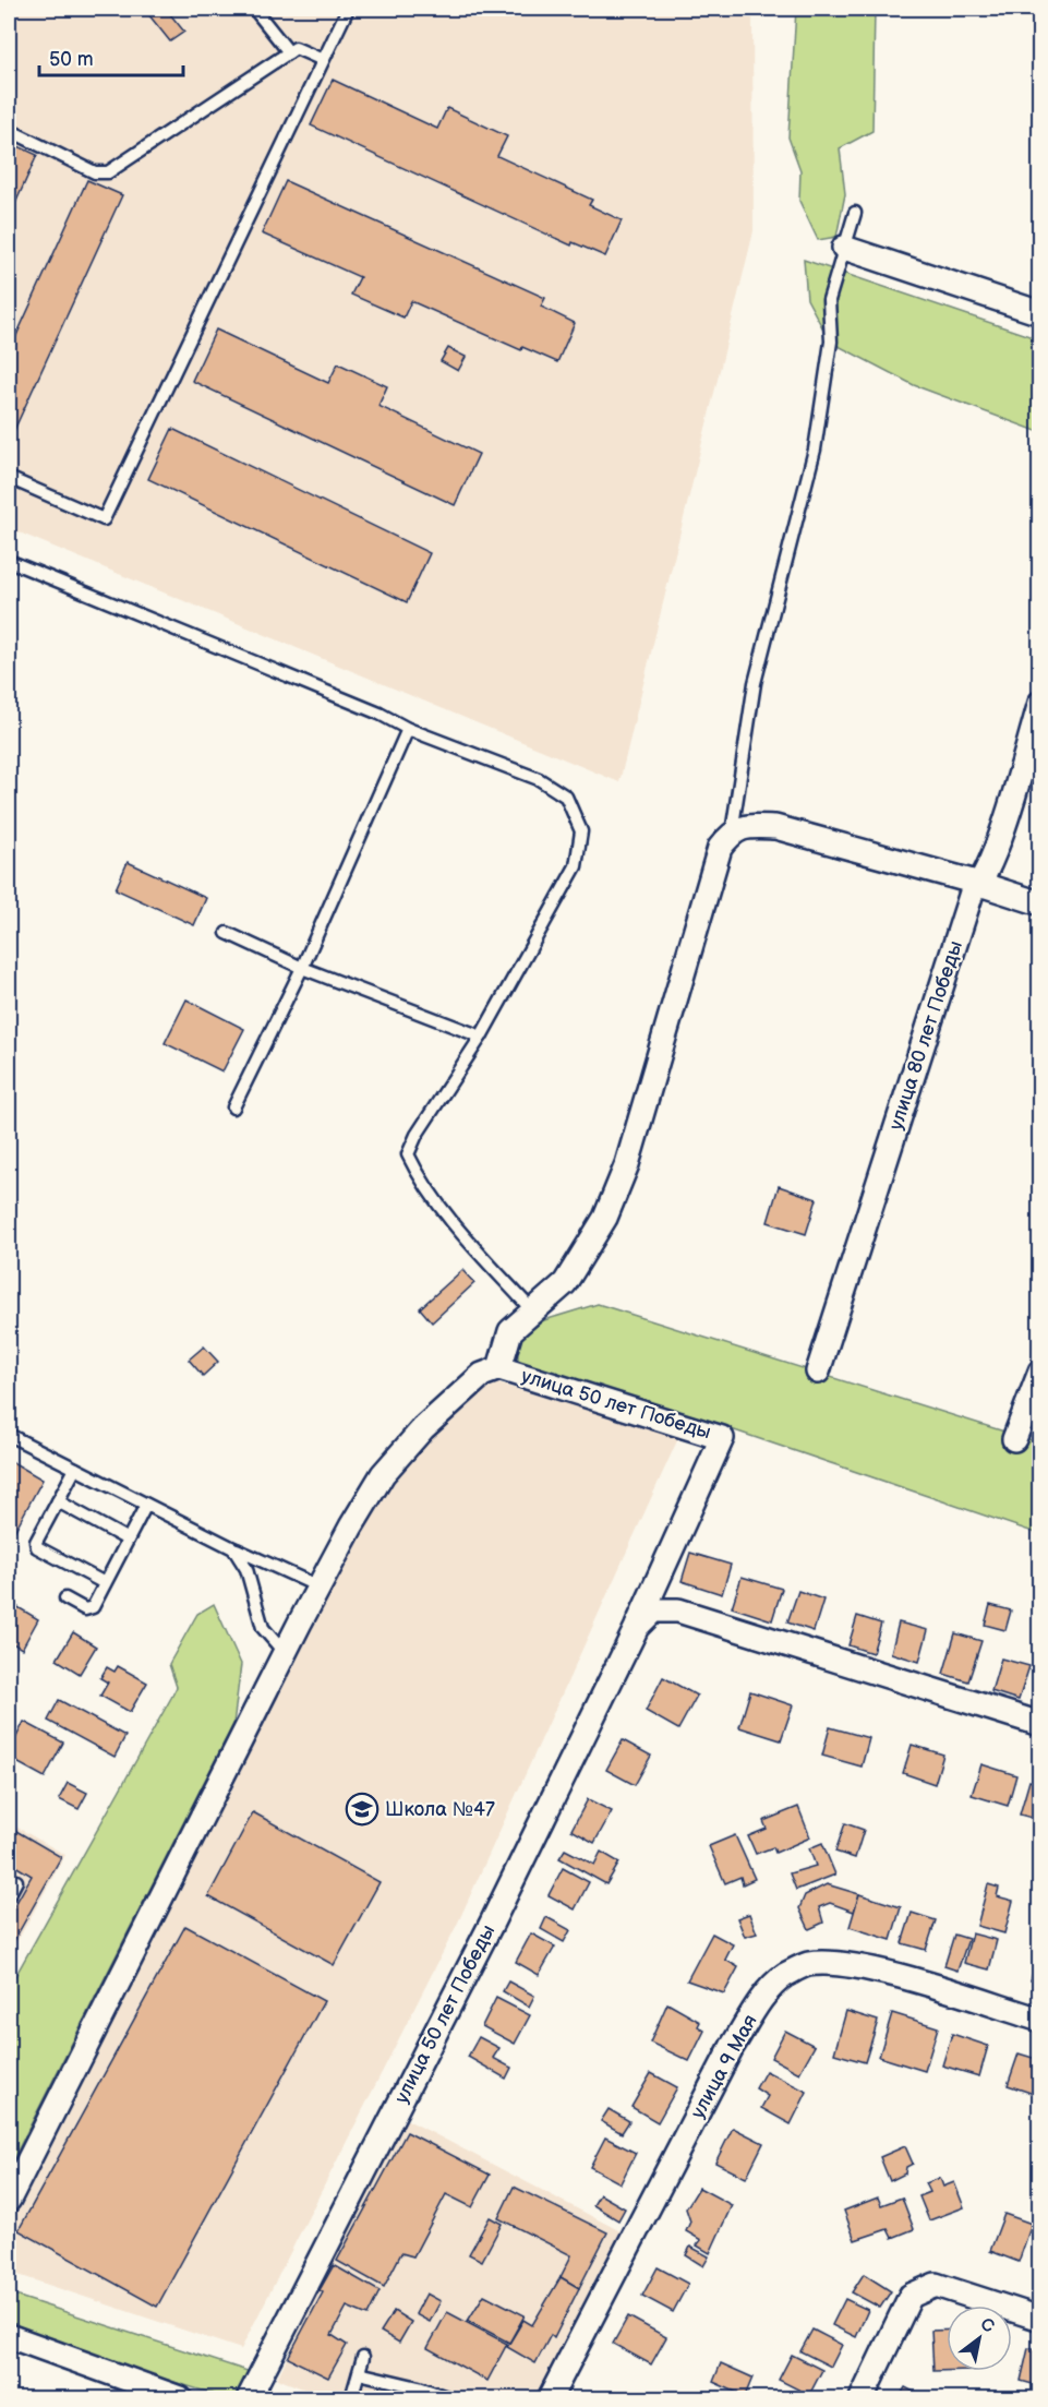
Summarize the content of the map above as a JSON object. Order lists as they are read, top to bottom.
{
  "streets": {
    "street": ["улица 80 лет Победы", "улица 50 лет Победы", "улица 9 Мая"]
  },
  "places": {
    "school or university": ["Школа №47"]
  },
  "scale_bar": "50 m",
  "north": "top right"
}
